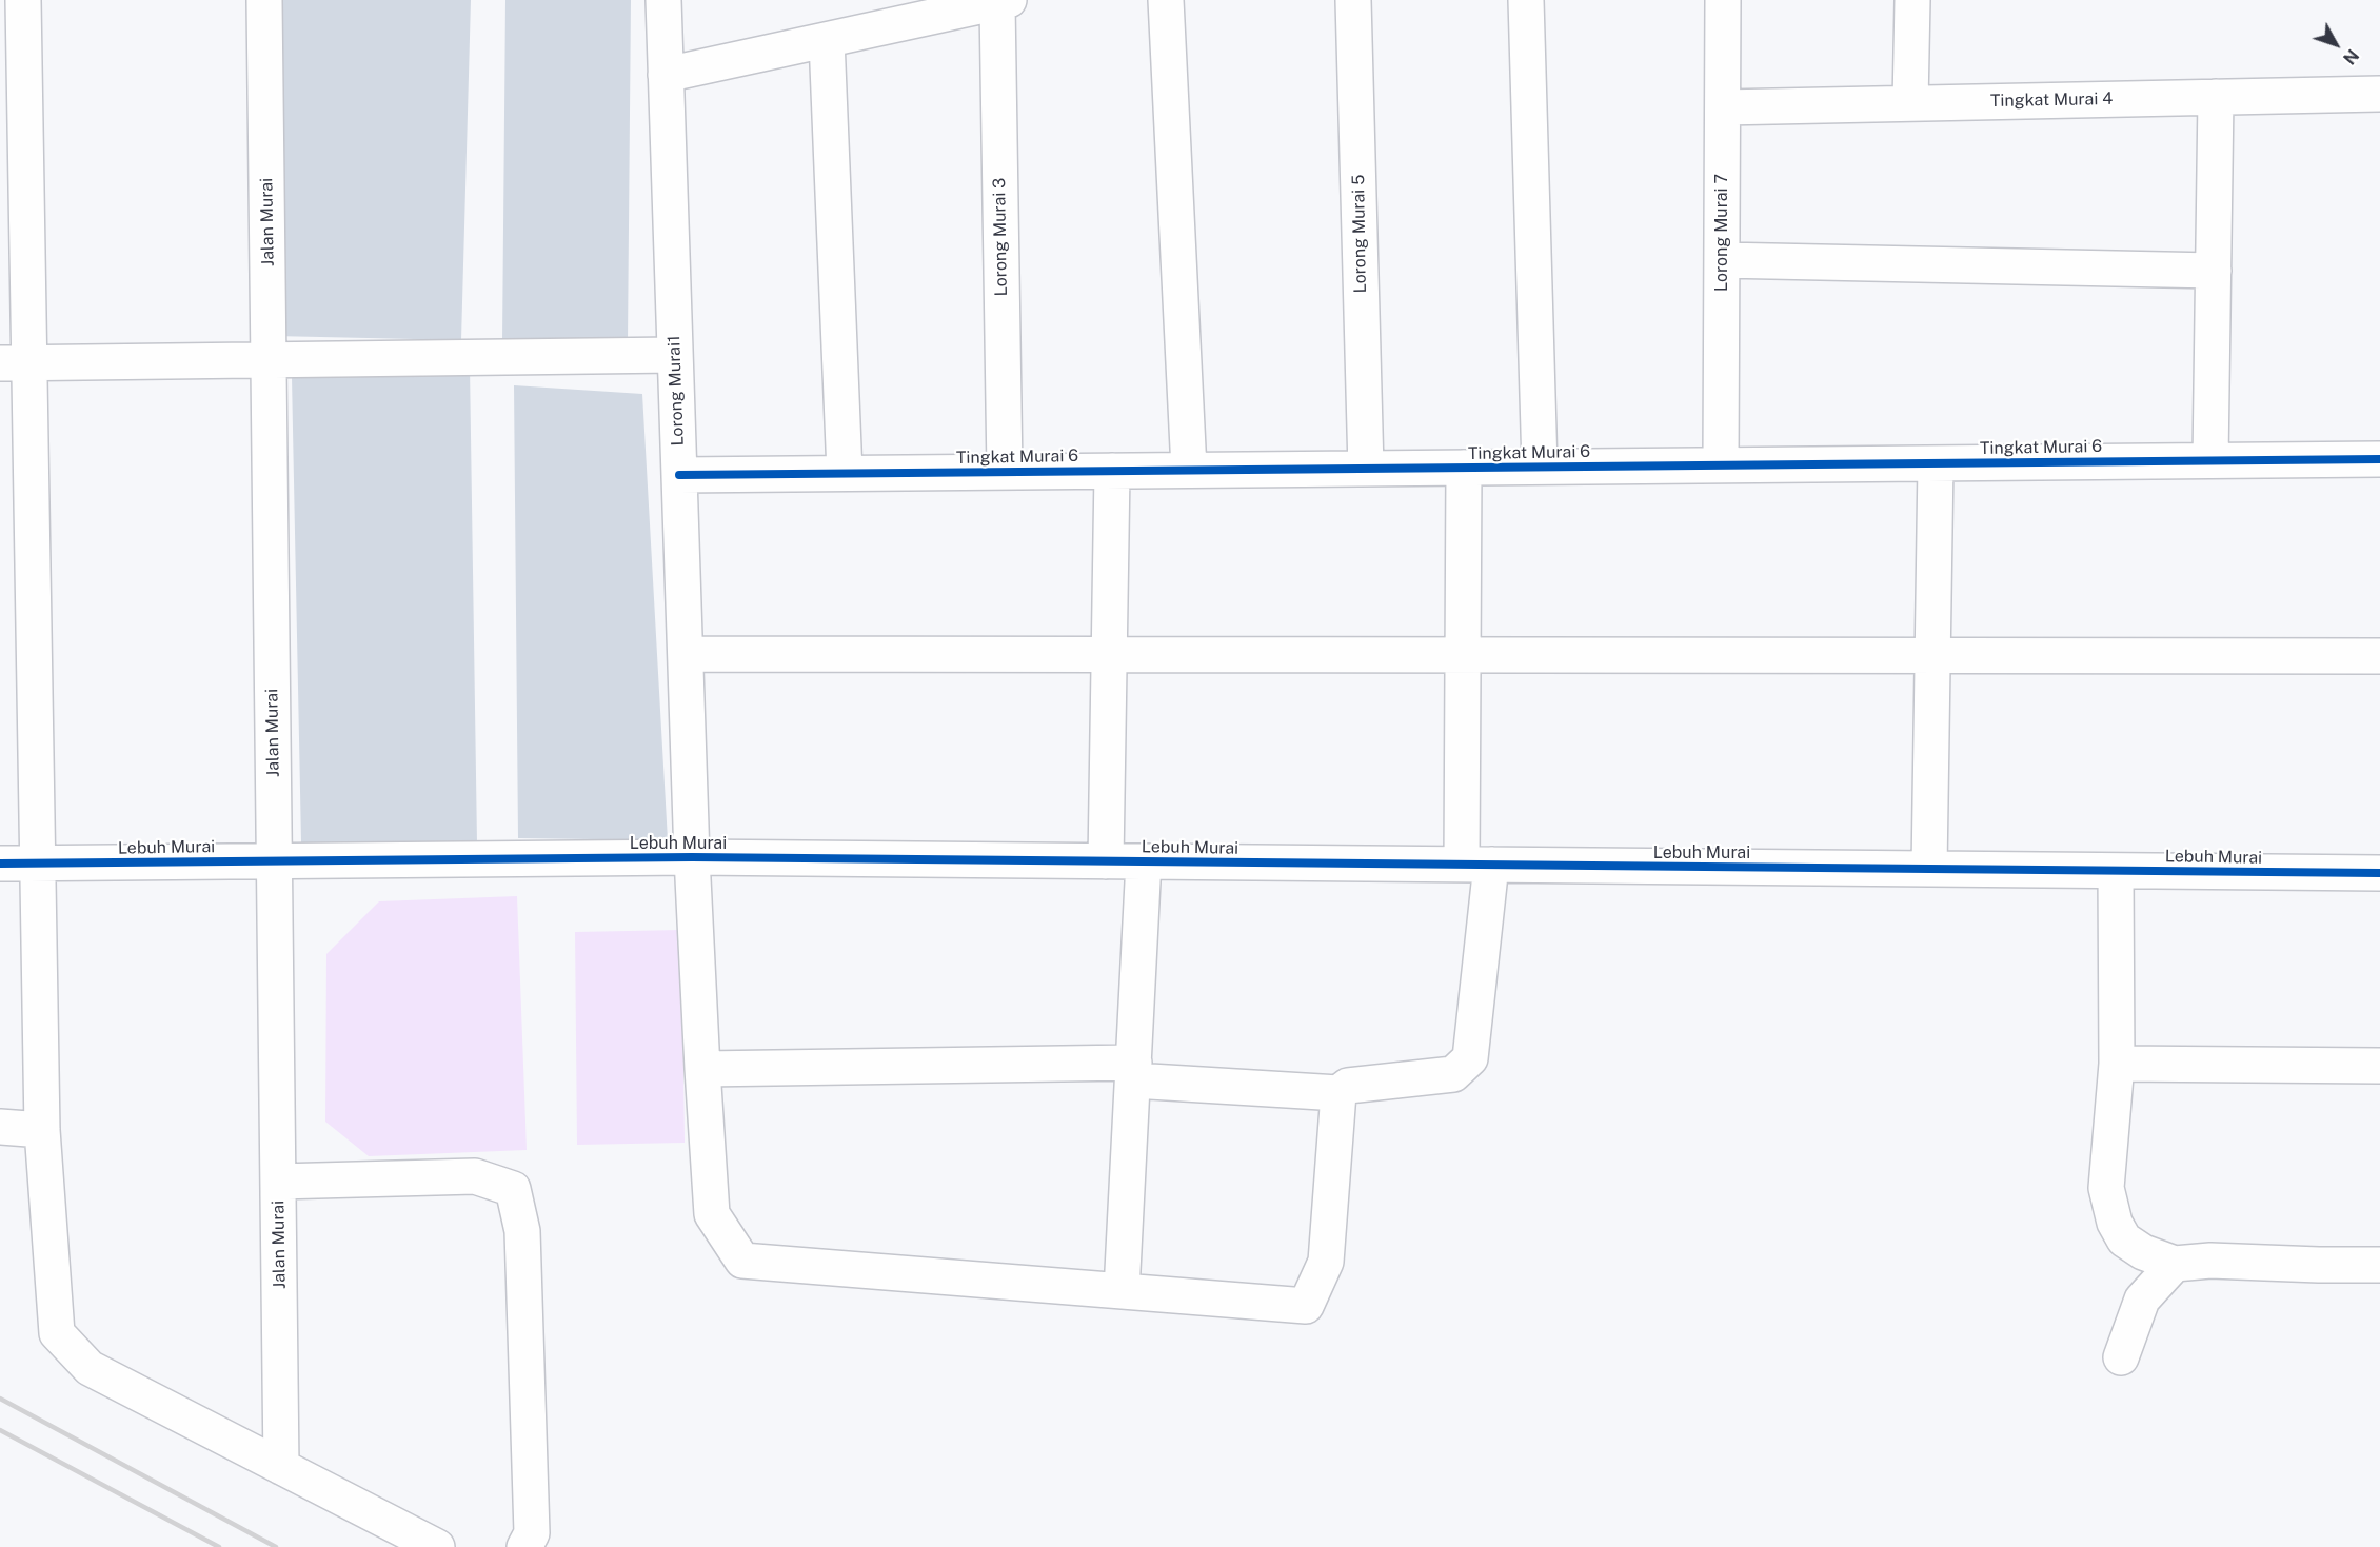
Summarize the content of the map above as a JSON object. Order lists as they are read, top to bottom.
{
  "streets": {
    "street": [
      "Tingkat Murai 4",
      "Jalan Murai",
      "Lorong Murai 7",
      "Lorong Murai 5",
      "Lorong Murai 3",
      "Lorong Murai1",
      "Tingkat Murai 6",
      "Lebuh Murai"
    ]
  },
  "crossings": [
    ["Tingkat Murai 4", "Lorong Murai 7"],
    ["Jalan Murai", "Lebuh Murai"],
    ["Lorong Murai 7", "Tingkat Murai 6"],
    ["Lorong Murai 5", "Tingkat Murai 6"],
    ["Lorong Murai 3", "Tingkat Murai 6"],
    ["Lorong Murai1", "Tingkat Murai 6"],
    ["Lorong Murai1", "Lebuh Murai"]
  ],
  "north": "bottom right"
}
